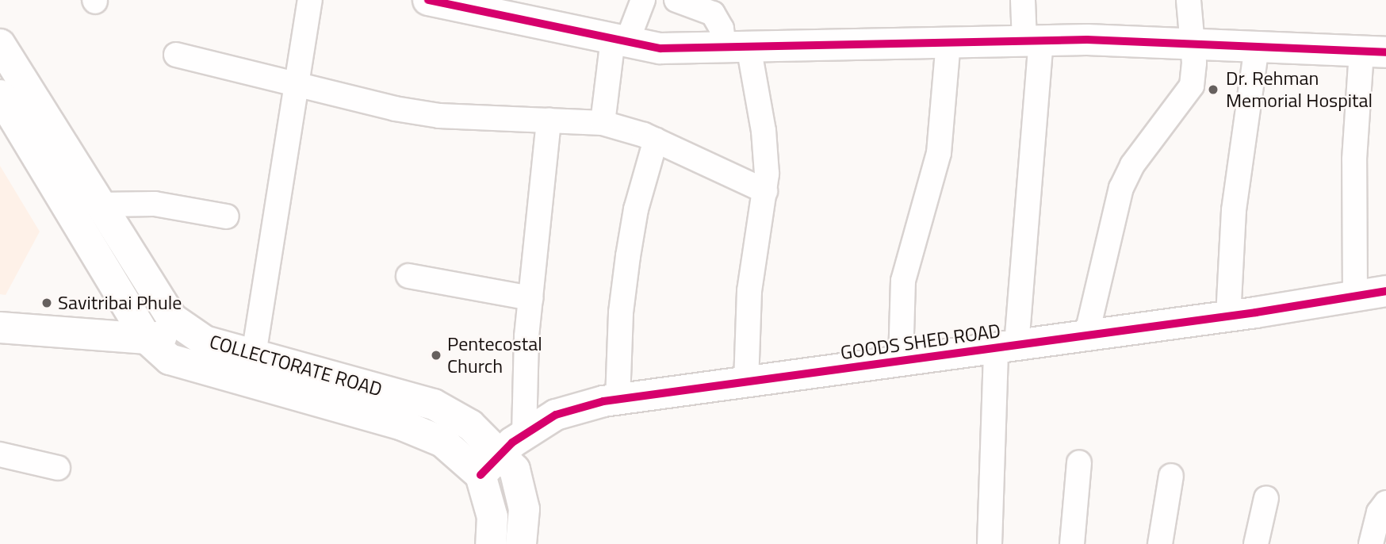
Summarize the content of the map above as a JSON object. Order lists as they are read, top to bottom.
{
  "streets": {
    "street": ["GOODS SHED ROAD", "COLLECTORATE ROAD"]
  },
  "crossings": [
    ["GOODS SHED ROAD", "COLLECTORATE ROAD"]
  ],
  "places": ["Dr. Rehman Memorial Hospital", "Savitribai Phule", "Pentecostal Church"]
}
